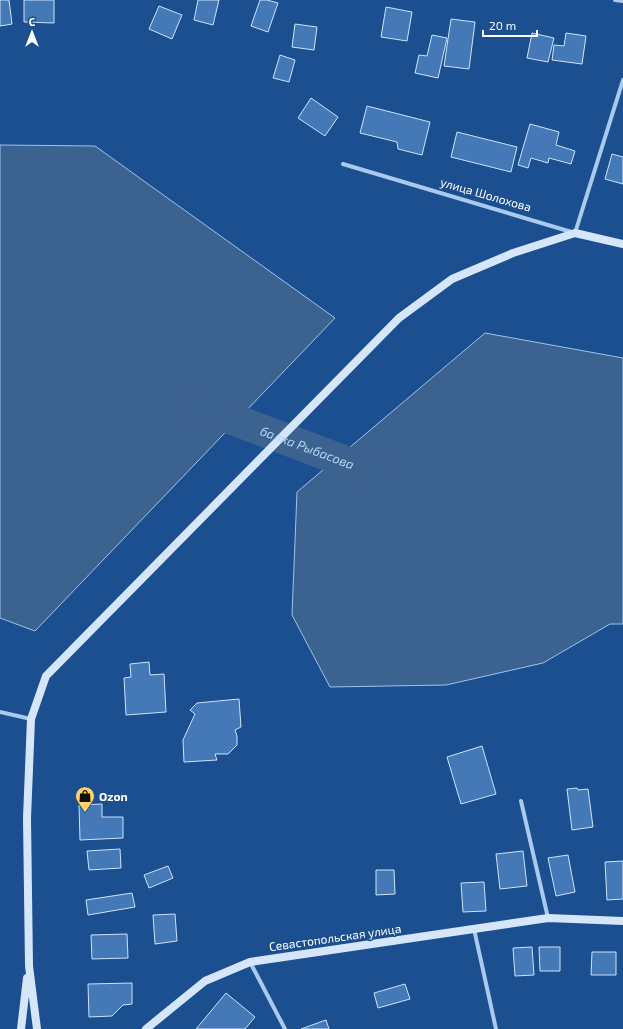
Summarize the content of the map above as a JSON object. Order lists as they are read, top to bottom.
{
  "streets": {
    "main road": ["улица Шолохова", "Севастопольская улица"]
  },
  "water": ["балка Рыбасова"],
  "places": {
    "shop": ["Ozon"]
  },
  "scale_bar": "20 m",
  "north": "top"
}
